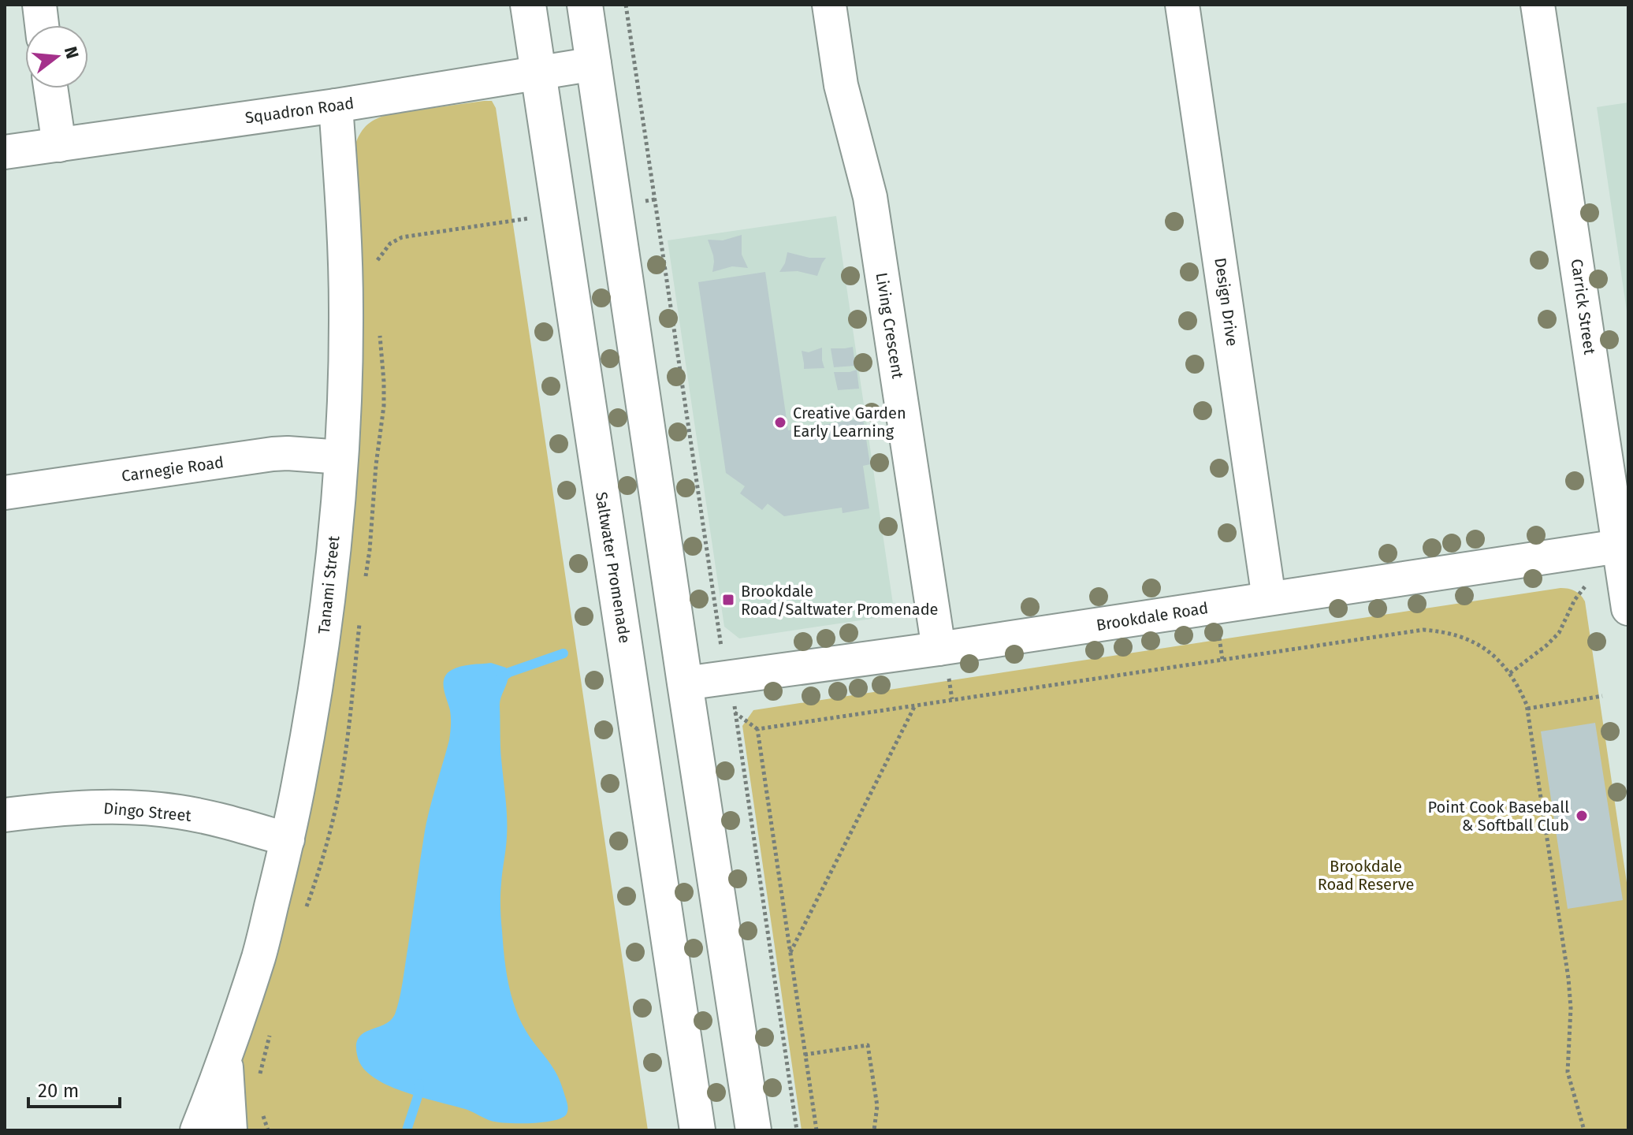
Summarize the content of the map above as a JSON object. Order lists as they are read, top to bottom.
{
  "streets": {
    "street": [
      "Squadron Road",
      "Design Drive",
      "Carrick Street",
      "Living Crescent",
      "Carnegie Road",
      "Saltwater Promenade",
      "Tanami Street",
      "Brookdale Road",
      "Dingo Street"
    ]
  },
  "crossings": [
    ["Squadron Road", "Saltwater Promenade"],
    ["Squadron Road", "Tanami Street"],
    ["Design Drive", "Brookdale Road"],
    ["Carrick Street", "Brookdale Road"],
    ["Living Crescent", "Brookdale Road"],
    ["Carnegie Road", "Tanami Street"],
    ["Tanami Street", "Dingo Street"]
  ],
  "parks": ["Brookdale Road Reserve"],
  "places": {
    "other": ["Creative Garden Early Learning", "Point Cook Baseball & Softball Club"],
    "transit": ["Brookdale Road/Saltwater Promenade"]
  },
  "scale_bar": "20 m",
  "north": "right"
}
